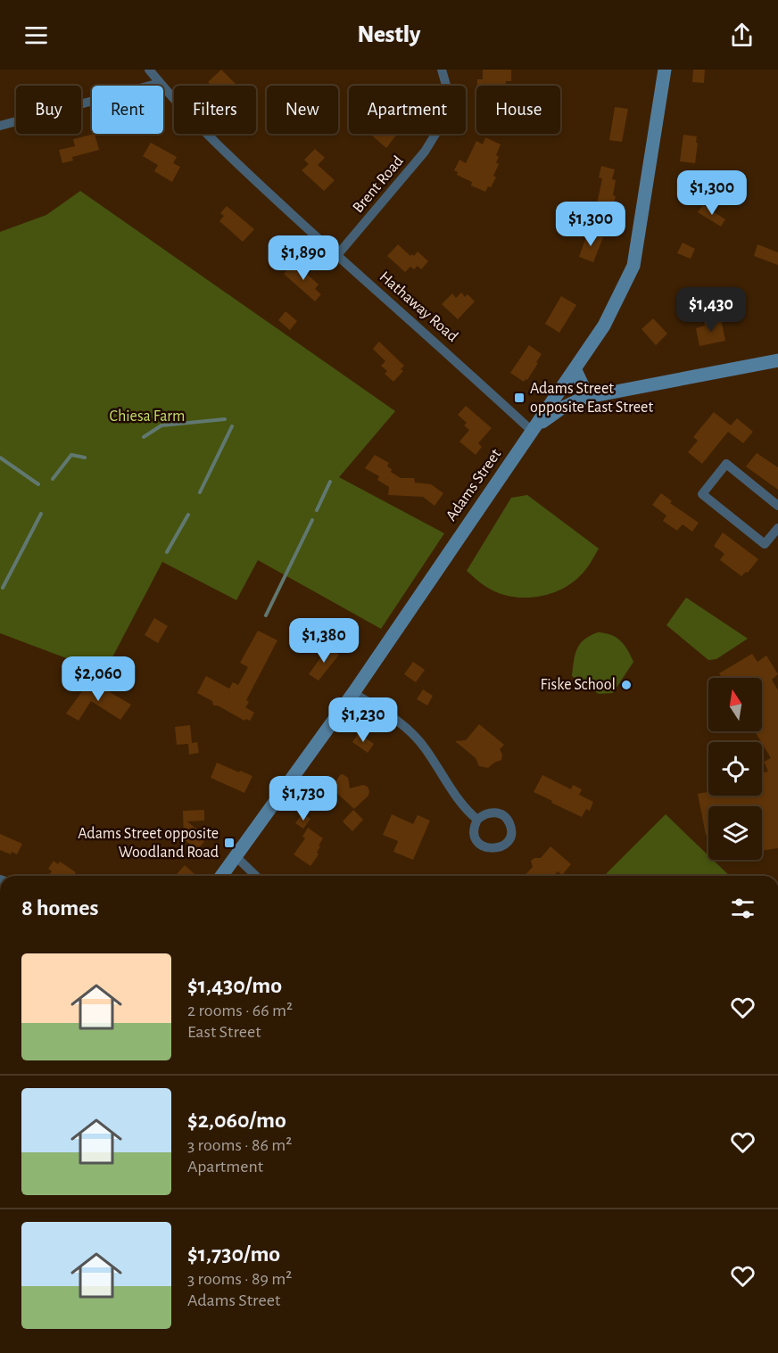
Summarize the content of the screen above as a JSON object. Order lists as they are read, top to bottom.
{
  "streets": {
    "main road": ["Adams Street"],
    "street": ["Brent Road", "Hathaway Road"]
  },
  "crossings": [
    ["Brent Road", "Hathaway Road"],
    ["Hathaway Road", "Adams Street"]
  ],
  "parks": ["Chiesa Farm"],
  "places": {
    "transit": ["Adams Street opposite East Street", "Adams Street opposite Woodland Road"],
    "other": ["Fiske School"]
  },
  "north": "top",
  "page": {
    "header": "Nestly",
    "chip": [
      "Buy",
      "Rent",
      "Filters",
      "New",
      "Apartment",
      "House"
    ],
    "price": [
      "$1,300",
      "$1,300",
      "$1,890",
      "$1,430",
      "$1,380",
      "$2,060",
      "$1,230",
      "$1,730"
    ],
    "heading": "8 homes",
    "list": [
      {
        "name": "$1,430/mo",
        "note": "2 rooms · 66 m² · East Street"
      },
      {
        "name": "$2,060/mo",
        "note": "3 rooms · 86 m² · Apartment"
      },
      {
        "name": "$1,730/mo",
        "note": "3 rooms · 89 m² · Adams Street"
      }
    ]
  }
}
